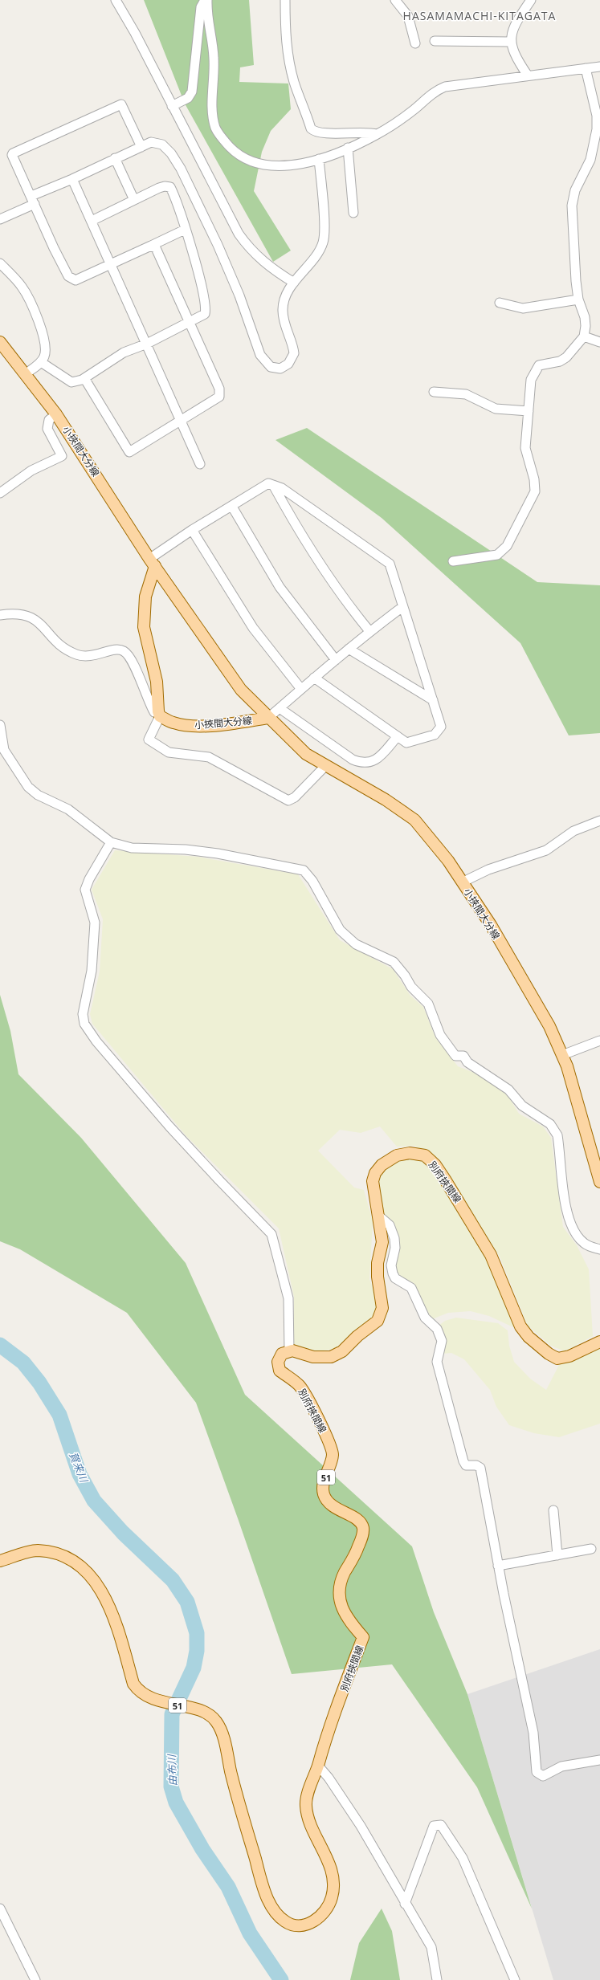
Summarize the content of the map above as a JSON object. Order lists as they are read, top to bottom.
{
  "streets": {
    "main road": ["小挾間大分線", "別府挾間線", "51"]
  },
  "districts": ["HASAMAMACHI-KITAGATA"],
  "water": ["賀来川", "由布川"]
}
